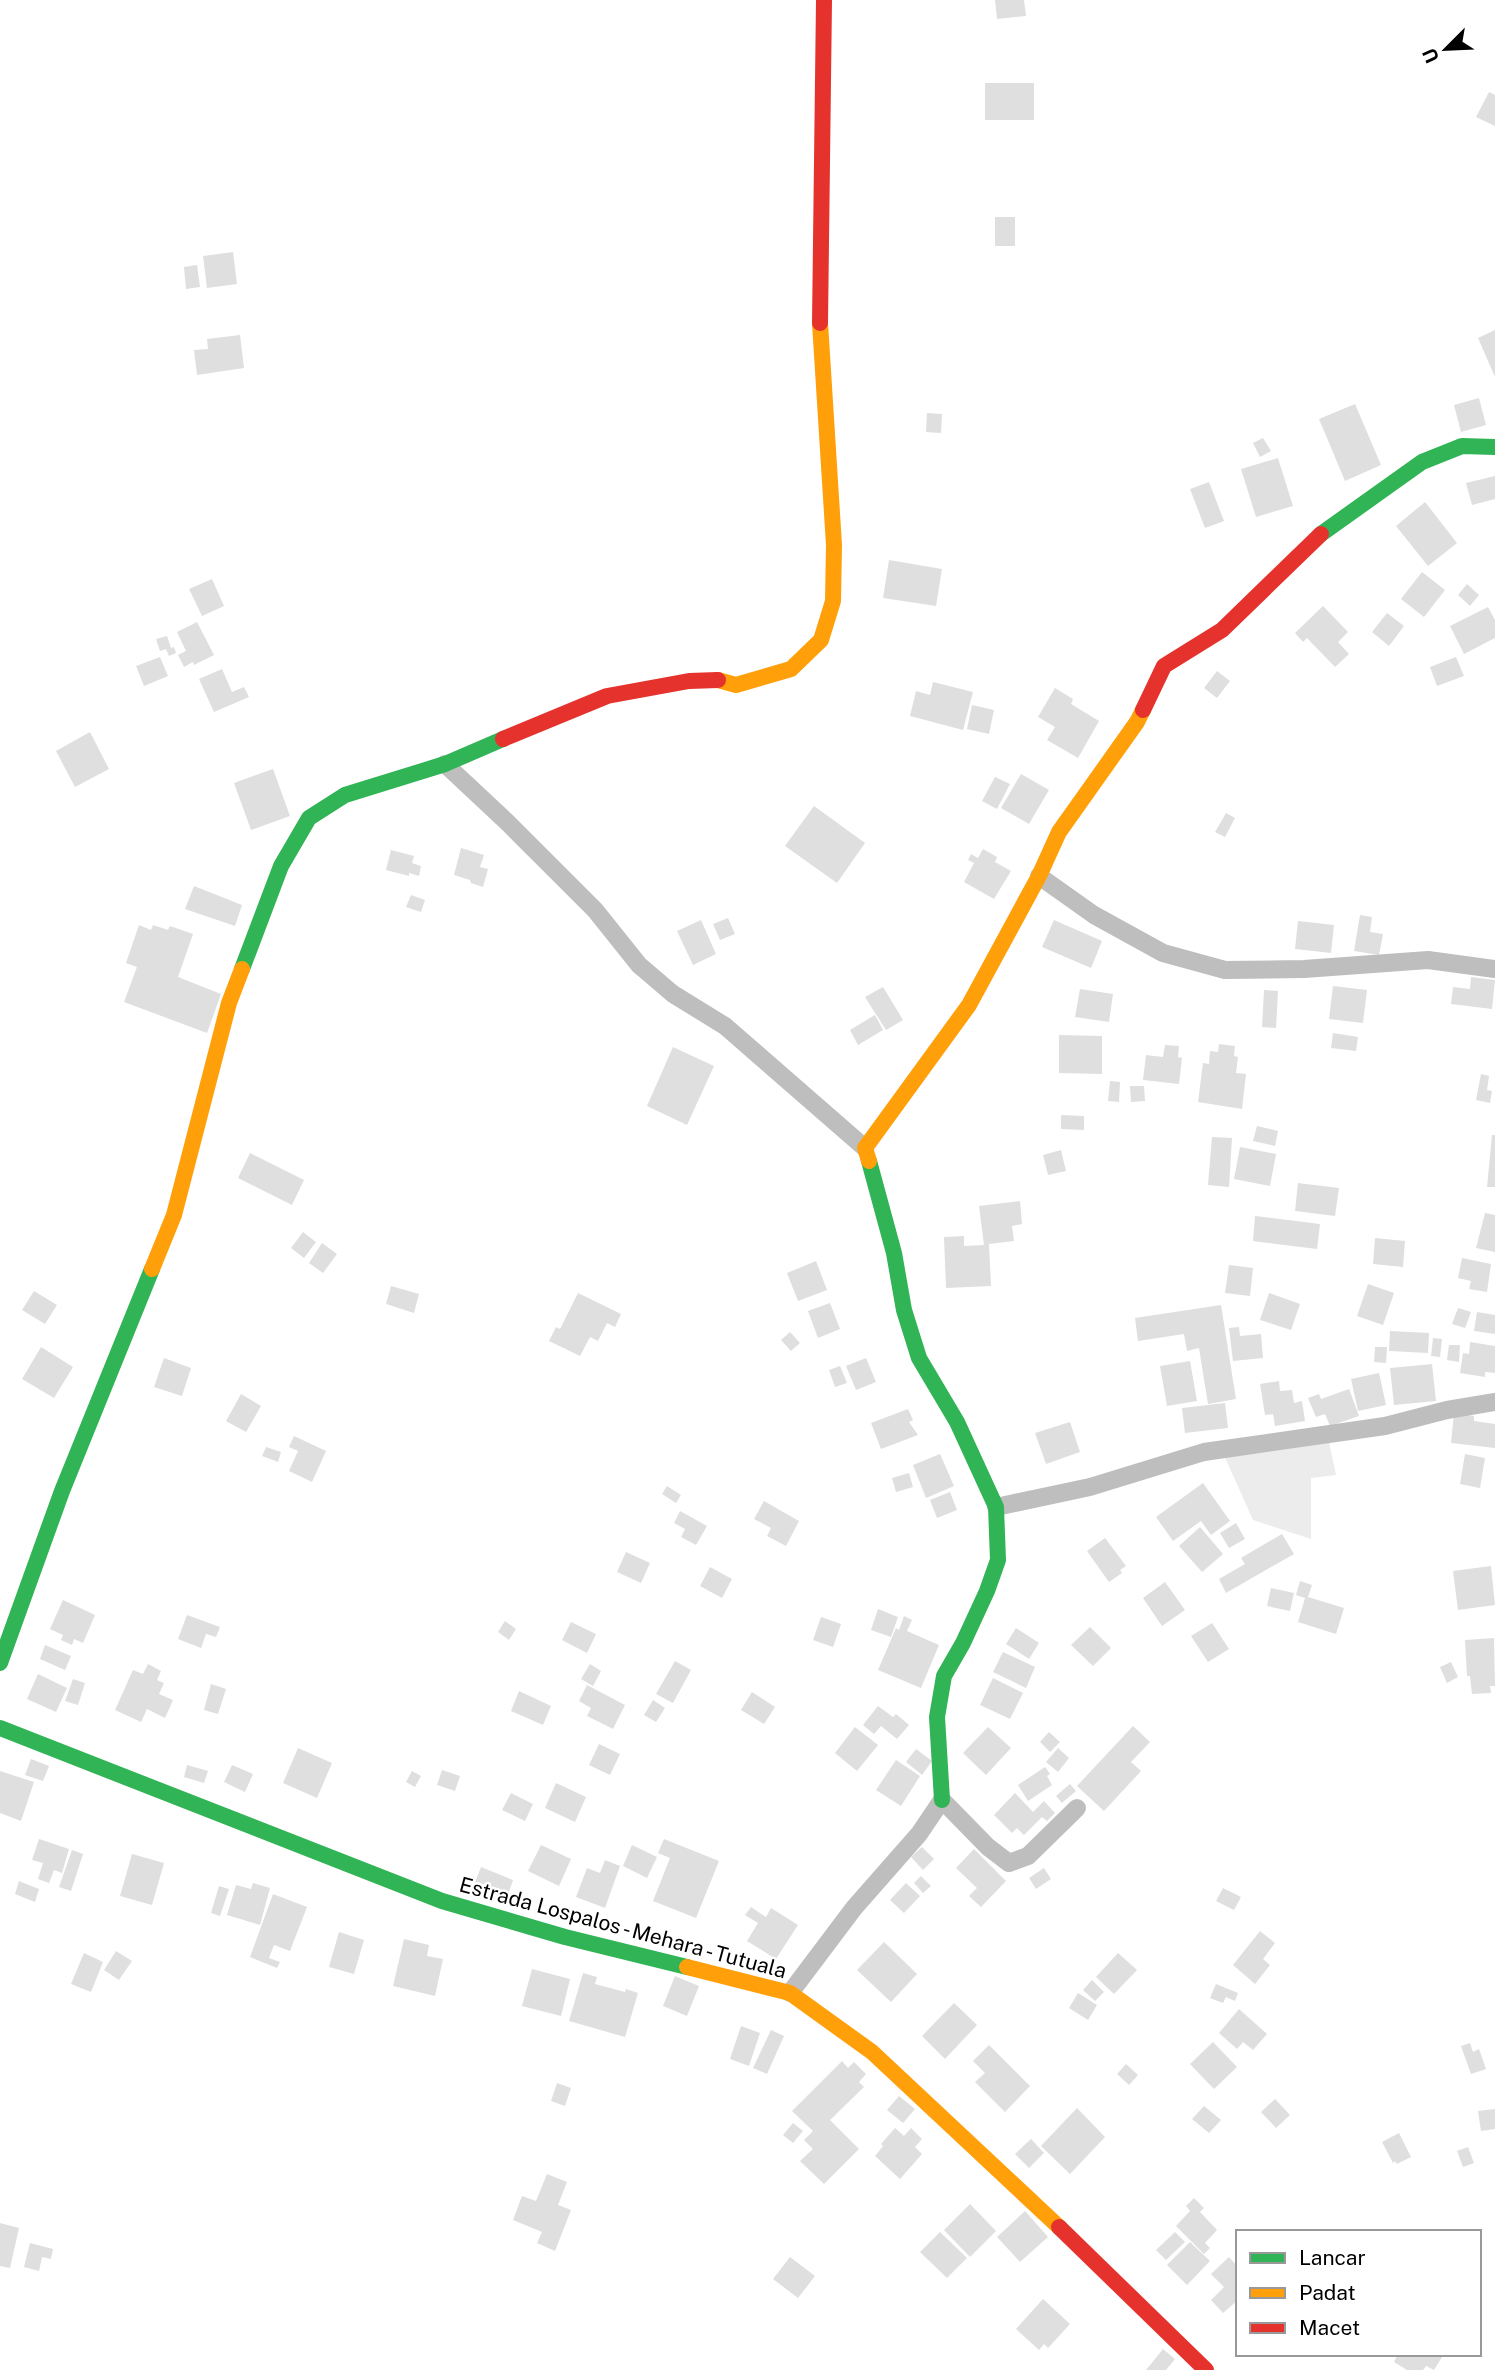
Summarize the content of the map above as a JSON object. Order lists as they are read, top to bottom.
{
  "streets": {
    "street": ["Estrada Lospalos - Mehara - Tutuala"]
  },
  "legend": ["Lancar", "Padat", "Macet"],
  "north": "bottom left"
}
